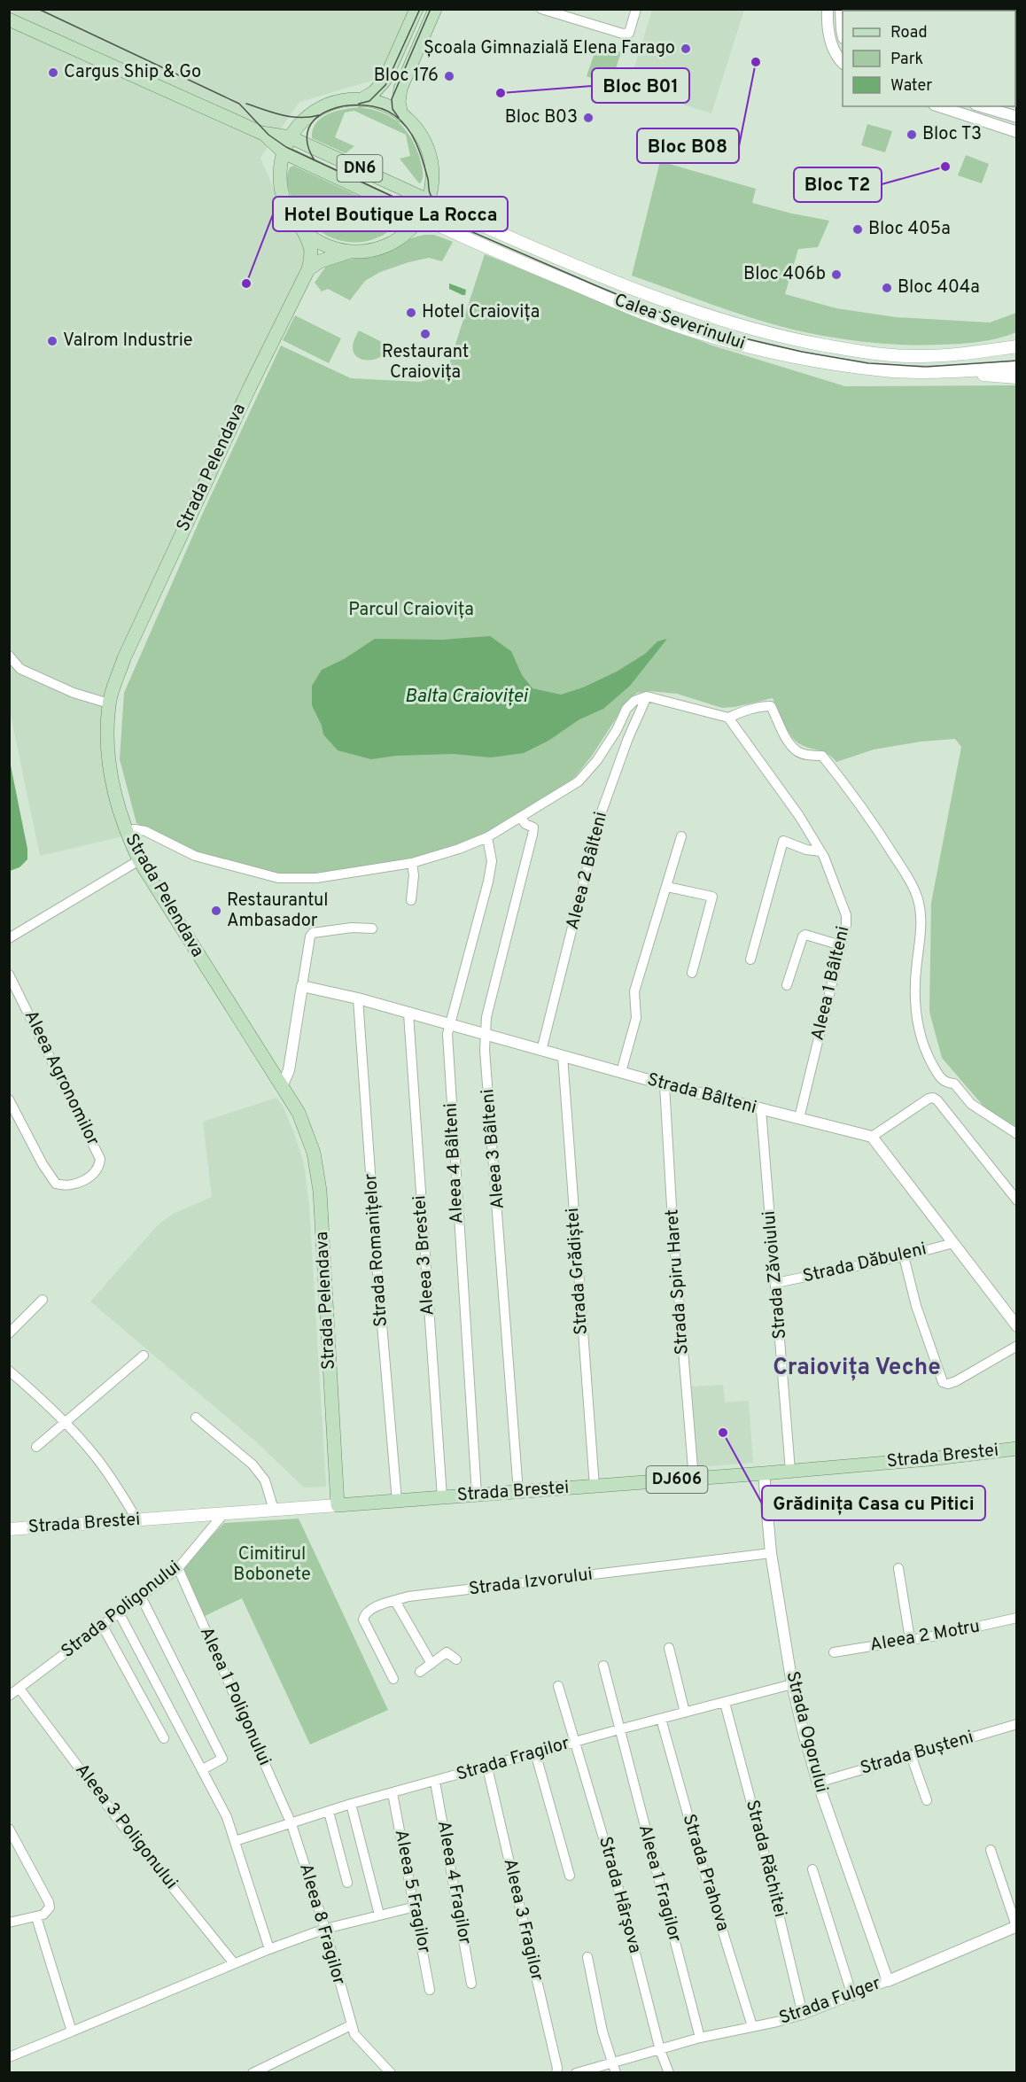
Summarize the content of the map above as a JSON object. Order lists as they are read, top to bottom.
{
  "streets": {
    "main road": [
      "DN6",
      "Calea Severinului",
      "Strada Pelendava",
      "Strada Brestei",
      "DJ606"
    ],
    "street": [
      "Aleea 2 Bâlteni",
      "Aleea 1 Bâlteni",
      "Aleea Agronomilor",
      "Strada Bâlteni",
      "Aleea 3 Bâlteni",
      "Aleea 4 Bâlteni",
      "Strada Romanițelor",
      "Aleea 3 Brestei",
      "Strada Dăbuleni",
      "Strada Grădiștei",
      "Strada Zăvoiului",
      "Strada Spiru Haret",
      "Strada Izvorului",
      "Strada Poligonului",
      "Aleea 2 Motru",
      "Aleea 1 Poligonului",
      "Strada Ogorului",
      "Strada Bușteni",
      "Strada Fragilor",
      "Aleea 3 Poligonului",
      "Strada Răchitei",
      "Strada Prahova",
      "Aleea 4 Fragilor",
      "Aleea 1 Fragilor",
      "Aleea 5 Fragilor",
      "Strada Hârșova",
      "Aleea 3 Fragilor",
      "Aleea 8 Fragilor",
      "Strada Fulger"
    ]
  },
  "crossings": [
    ["Calea Severinului", "Strada Pelendava"],
    ["Strada Pelendava", "Strada Brestei"],
    ["Aleea 2 Bâlteni", "Strada Bâlteni"],
    ["Aleea 1 Bâlteni", "Strada Bâlteni"],
    ["Strada Bâlteni", "Aleea 3 Bâlteni"],
    ["Strada Bâlteni", "Aleea 4 Bâlteni"],
    ["Strada Bâlteni", "Strada Romanițelor"],
    ["Strada Bâlteni", "Aleea 3 Brestei"],
    ["Strada Bâlteni", "Strada Grădiștei"],
    ["Strada Bâlteni", "Strada Zăvoiului"],
    ["Strada Bâlteni", "Strada Spiru Haret"],
    ["Aleea 3 Bâlteni", "Strada Brestei"],
    ["Aleea 4 Bâlteni", "Strada Brestei"],
    ["Strada Romanițelor", "Strada Brestei"],
    ["Aleea 3 Brestei", "Strada Brestei"],
    ["Strada Dăbuleni", "Strada Zăvoiului"],
    ["Strada Grădiștei", "Strada Brestei"],
    ["Strada Zăvoiului", "Strada Brestei"],
    ["Strada Spiru Haret", "Strada Brestei"],
    ["Strada Brestei", "Strada Poligonului"],
    ["Strada Brestei", "Strada Ogorului"],
    ["Strada Izvorului", "Strada Ogorului"],
    ["Strada Poligonului", "Aleea 1 Poligonului"],
    ["Strada Poligonului", "Aleea 3 Poligonului"],
    ["Aleea 1 Poligonului", "Strada Fragilor"],
    ["Aleea 1 Poligonului", "Aleea 8 Fragilor"],
    ["Strada Ogorului", "Strada Bușteni"],
    ["Strada Ogorului", "Strada Fragilor"],
    ["Strada Ogorului", "Strada Fulger"],
    ["Strada Fragilor", "Strada Răchitei"],
    ["Strada Fragilor", "Strada Prahova"],
    ["Strada Fragilor", "Aleea 4 Fragilor"],
    ["Strada Fragilor", "Aleea 1 Fragilor"],
    ["Strada Fragilor", "Aleea 5 Fragilor"],
    ["Strada Fragilor", "Strada Hârșova"],
    ["Strada Fragilor", "Aleea 3 Fragilor"],
    ["Strada Fragilor", "Aleea 8 Fragilor"],
    ["Strada Răchitei", "Strada Fulger"],
    ["Strada Prahova", "Strada Fulger"],
    ["Aleea 1 Fragilor", "Strada Fulger"],
    ["Strada Hârșova", "Strada Fulger"]
  ],
  "districts": ["Craiovița Veche"],
  "water": ["Balta Craioviței"],
  "parks": ["Parcul Craiovița", "Cimitirul Bobonete"],
  "places": [
    "Școala Gimnazială Elena Farago",
    "Bloc B08",
    "Cargus Ship & Go",
    "Bloc 176",
    "Bloc B01",
    "Bloc B03",
    "Bloc T3",
    "Bloc T2",
    "Bloc 405a",
    "Bloc 406b",
    "Hotel Boutique La Rocca",
    "Bloc 404a",
    "Hotel Craiovița",
    "Restaurant Craiovița",
    "Valrom Industrie",
    "Restaurantul Ambasador",
    "Grădinița Casa cu Pitici"
  ],
  "legend": ["Road", "Park", "Water"]
}
